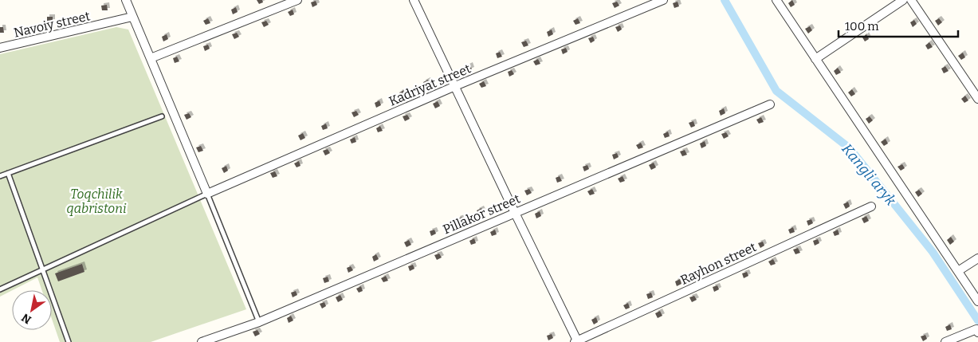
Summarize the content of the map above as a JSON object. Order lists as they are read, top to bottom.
{
  "streets": {
    "street": [
      "Navoiy street",
      "Kadriyat street",
      "Pillakor street",
      "Rayhon street"
    ]
  },
  "water": ["Kangli aryk"],
  "parks": ["Toqchilik qabristoni"],
  "scale_bar": "100 m",
  "north": "bottom left"
}
